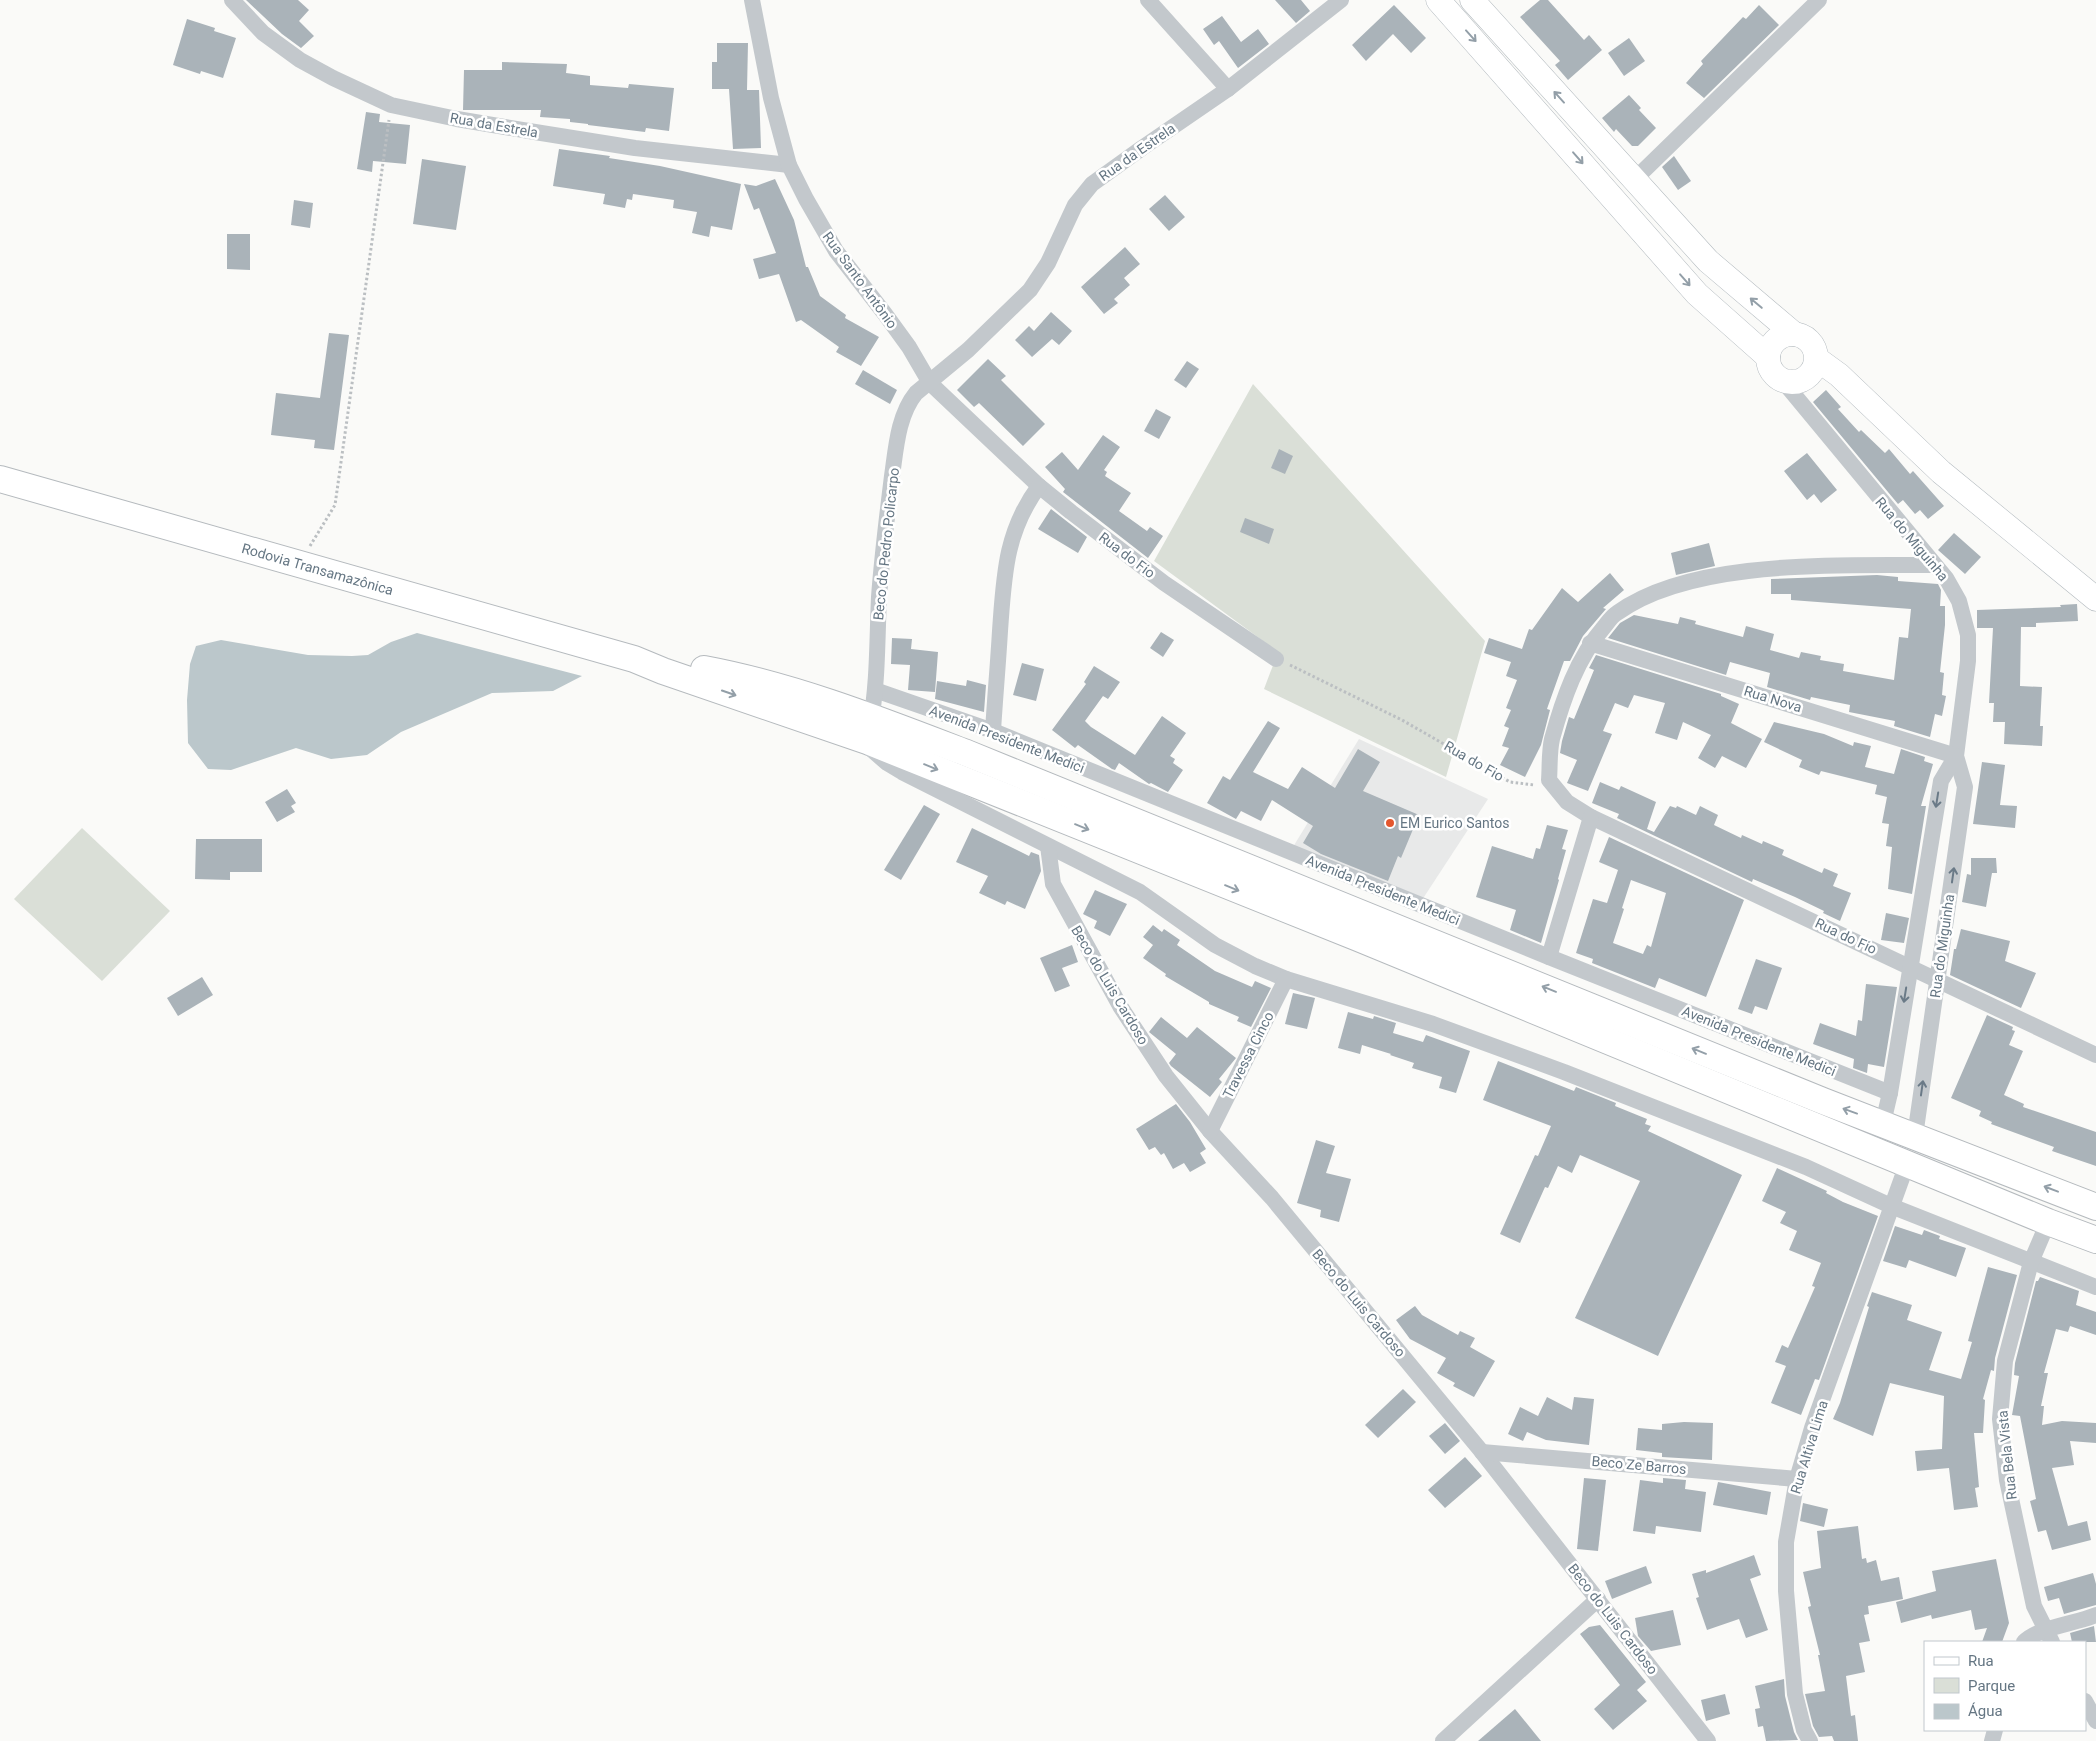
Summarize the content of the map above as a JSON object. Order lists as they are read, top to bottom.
{
  "streets": {
    "main road": ["Rodovia Transamazônica"],
    "street": [
      "Rua da Estrela",
      "Rua Santo Antônio",
      "Rua do Miguinha",
      "Beco do Pedro Policarpo",
      "Rua do Fio",
      "Rua Nova",
      "Avenida Presidente Medici",
      "Beco do Luis Cardoso",
      "Travessa Cinco",
      "Rua Altiva Lima",
      "Rua Bela Vista",
      "Beco Ze Barros"
    ]
  },
  "crossings": [
    ["Rua da Estrela", "Rua Santo Antônio"],
    ["Rua da Estrela", "Beco do Pedro Policarpo"],
    ["Rua da Estrela", "Rua do Fio"],
    ["Rua Santo Antônio", "Beco do Pedro Policarpo"],
    ["Rua Santo Antônio", "Rua do Fio"],
    ["Rua do Miguinha", "Rua do Fio"],
    ["Rua do Miguinha", "Rua Nova"],
    ["Rua do Miguinha", "Avenida Presidente Medici"],
    ["Beco do Pedro Policarpo", "Rua do Fio"],
    ["Beco do Pedro Policarpo", "Rodovia Transamazônica"],
    ["Beco do Pedro Policarpo", "Avenida Presidente Medici"],
    ["Beco do Luis Cardoso", "Travessa Cinco"],
    ["Beco do Luis Cardoso", "Beco Ze Barros"],
    ["Rua Altiva Lima", "Beco Ze Barros"]
  ],
  "places": ["EM Eurico Santos"],
  "legend": ["Rua", "Parque", "Água"]
}
